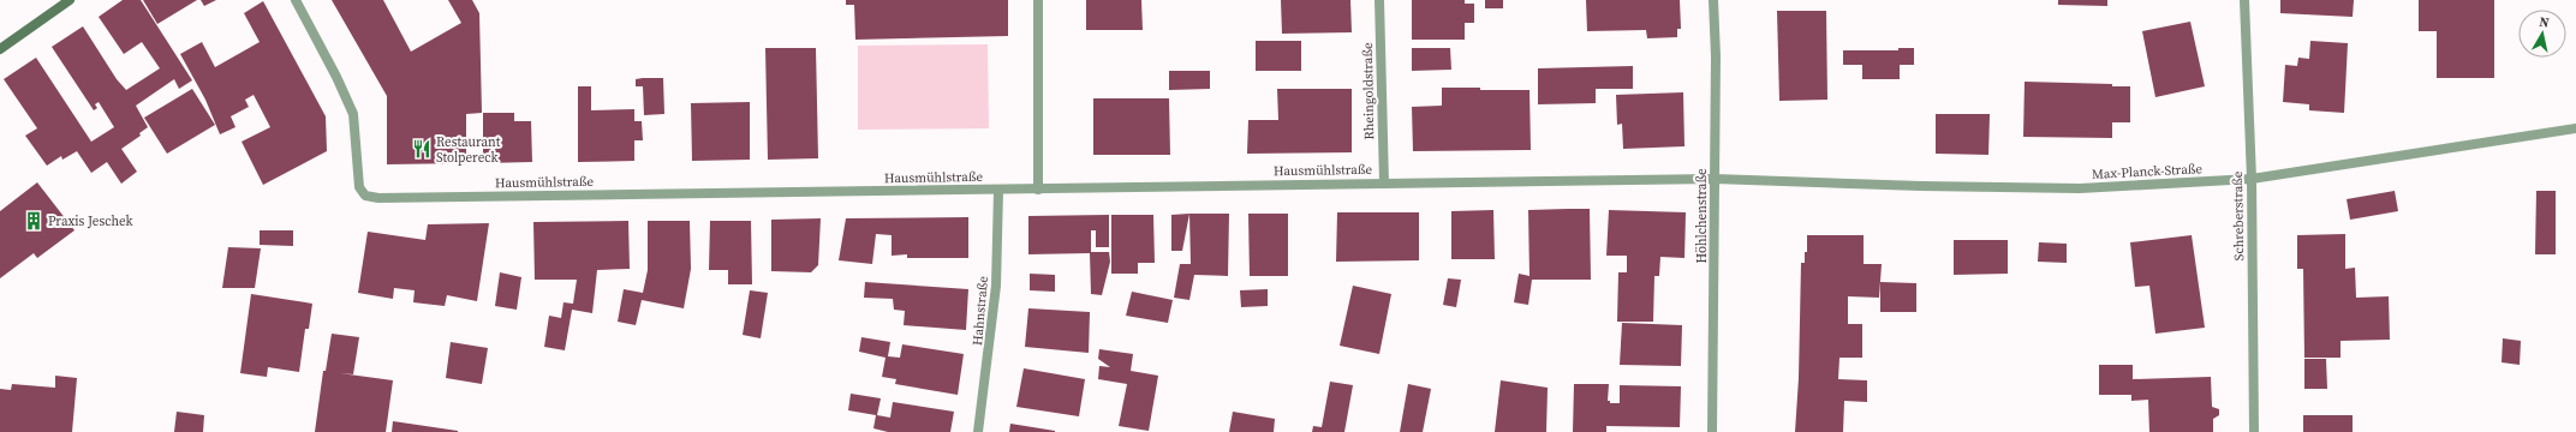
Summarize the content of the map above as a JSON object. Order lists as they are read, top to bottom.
{
  "streets": {
    "street": [
      "Rheingoldstraße",
      "Hausmühlstraße",
      "Max-Planck-Straße",
      "Höhlchenstraße",
      "Schreberstraße",
      "Hahnstraße"
    ]
  },
  "crossings": [
    ["Rheingoldstraße", "Hausmühlstraße"],
    ["Hausmühlstraße", "Max-Planck-Straße"],
    ["Hausmühlstraße", "Höhlchenstraße"],
    ["Hausmühlstraße", "Hahnstraße"],
    ["Max-Planck-Straße", "Höhlchenstraße"],
    ["Max-Planck-Straße", "Schreberstraße"]
  ],
  "places": {
    "restaurant": ["Restaurant Stolpereck"],
    "building": ["Praxis Jeschek"]
  },
  "north": "top"
}
